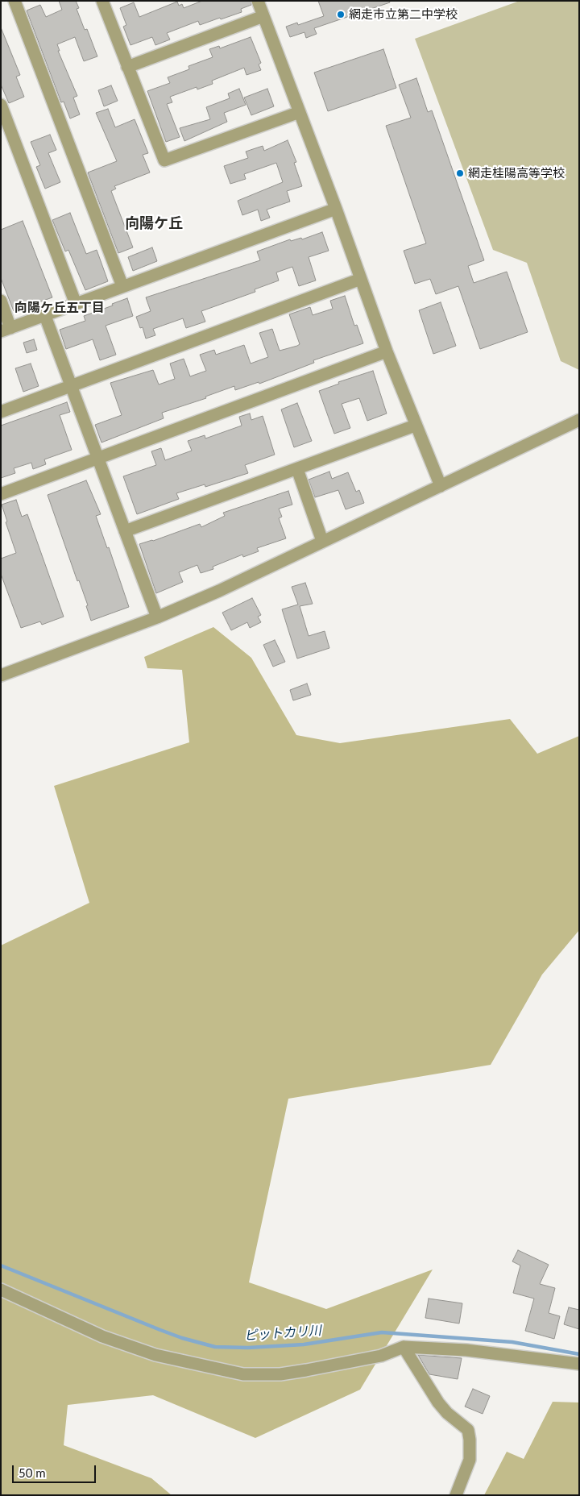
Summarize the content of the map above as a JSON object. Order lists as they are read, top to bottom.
{
  "districts": ["向陽ケ丘", "向陽ケ丘五丁目"],
  "water": ["ピットカリ川"],
  "places": ["網走市立第二中学校", "網走桂陽高等学校"],
  "scale_bar": "50 m"
}
